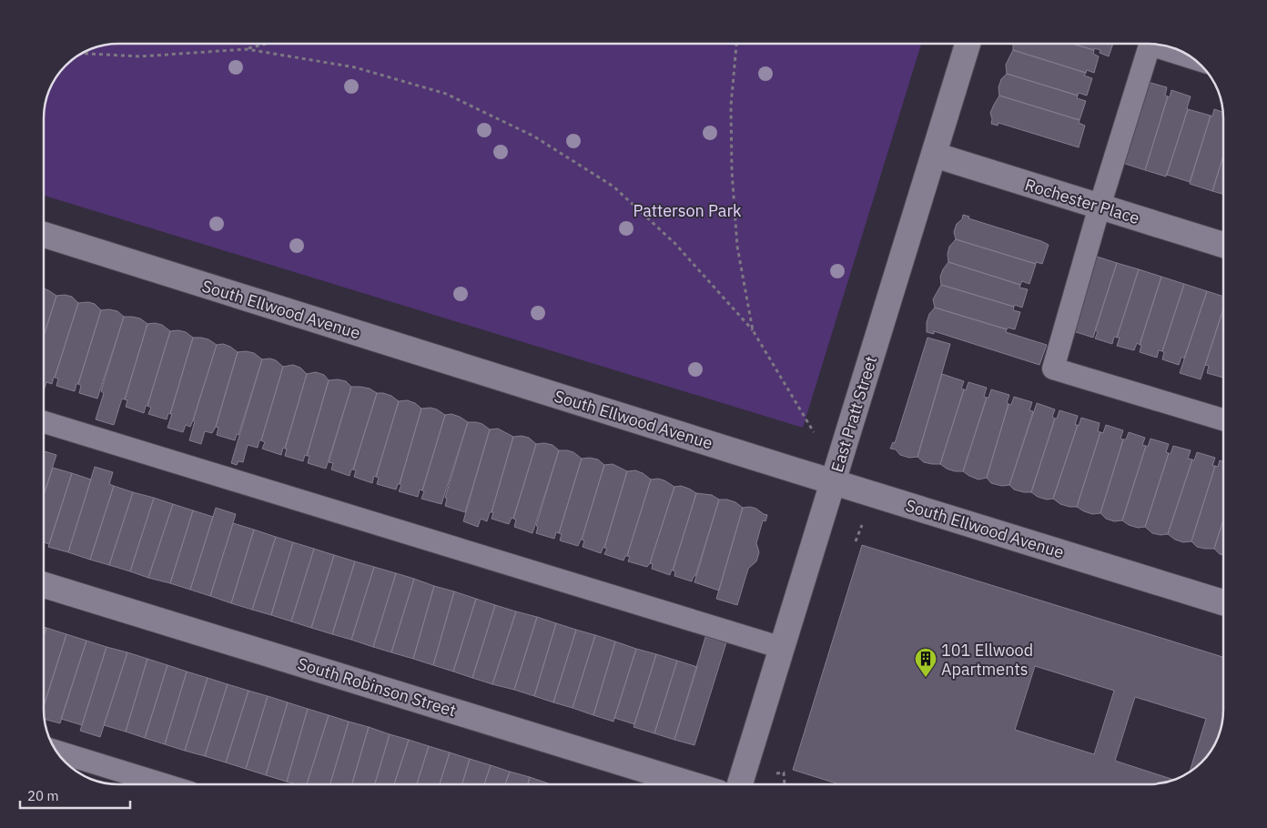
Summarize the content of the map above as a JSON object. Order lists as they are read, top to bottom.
{
  "streets": {
    "street": [
      "Rochester Place",
      "South Ellwood Avenue",
      "East Pratt Street",
      "South Robinson Street"
    ]
  },
  "crossings": [
    ["Rochester Place", "East Pratt Street"],
    ["South Ellwood Avenue", "East Pratt Street"]
  ],
  "parks": ["Patterson Park"],
  "places": {
    "building": ["101 Ellwood Apartments"]
  },
  "scale_bar": "20 m"
}
